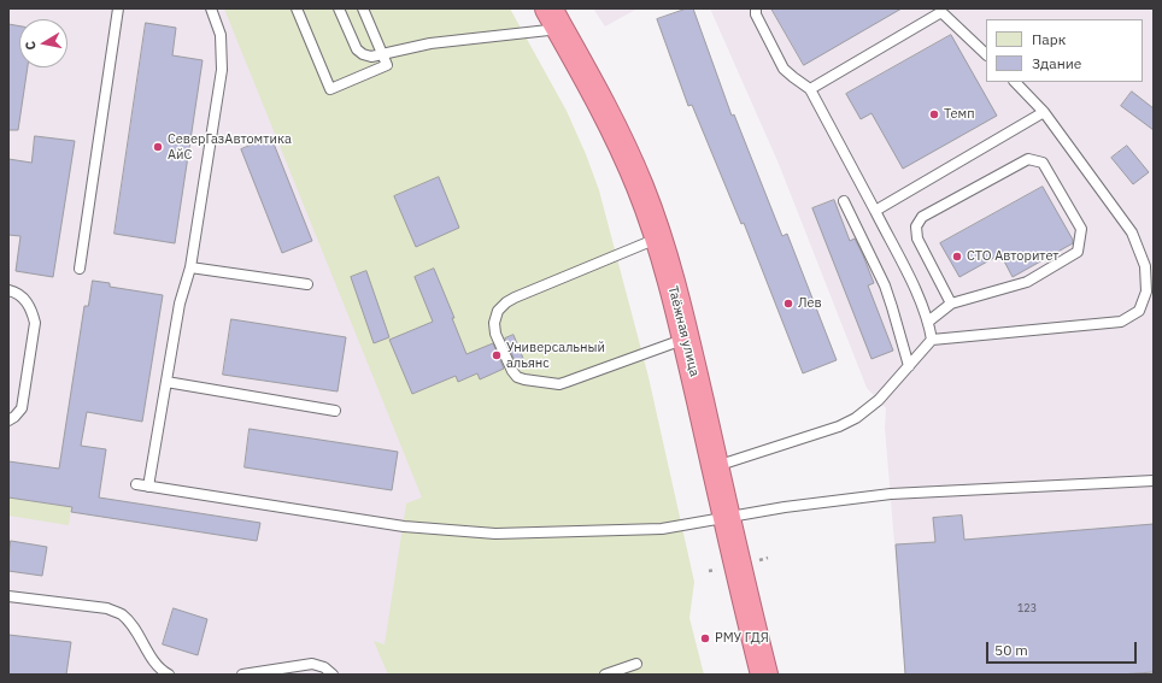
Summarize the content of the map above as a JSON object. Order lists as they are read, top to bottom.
{
  "streets": {
    "highway": ["Таёжная улица"]
  },
  "places": [
    "Темп",
    "СеверГазАвтомтика АйС",
    "СТО Авторитет",
    "Лев",
    "Универсальный альянс",
    "РМУ ГДЯ"
  ],
  "house_numbers": ["123"],
  "legend": ["Парк", "Здание"],
  "scale_bar": "50 m",
  "north": "left"
}
